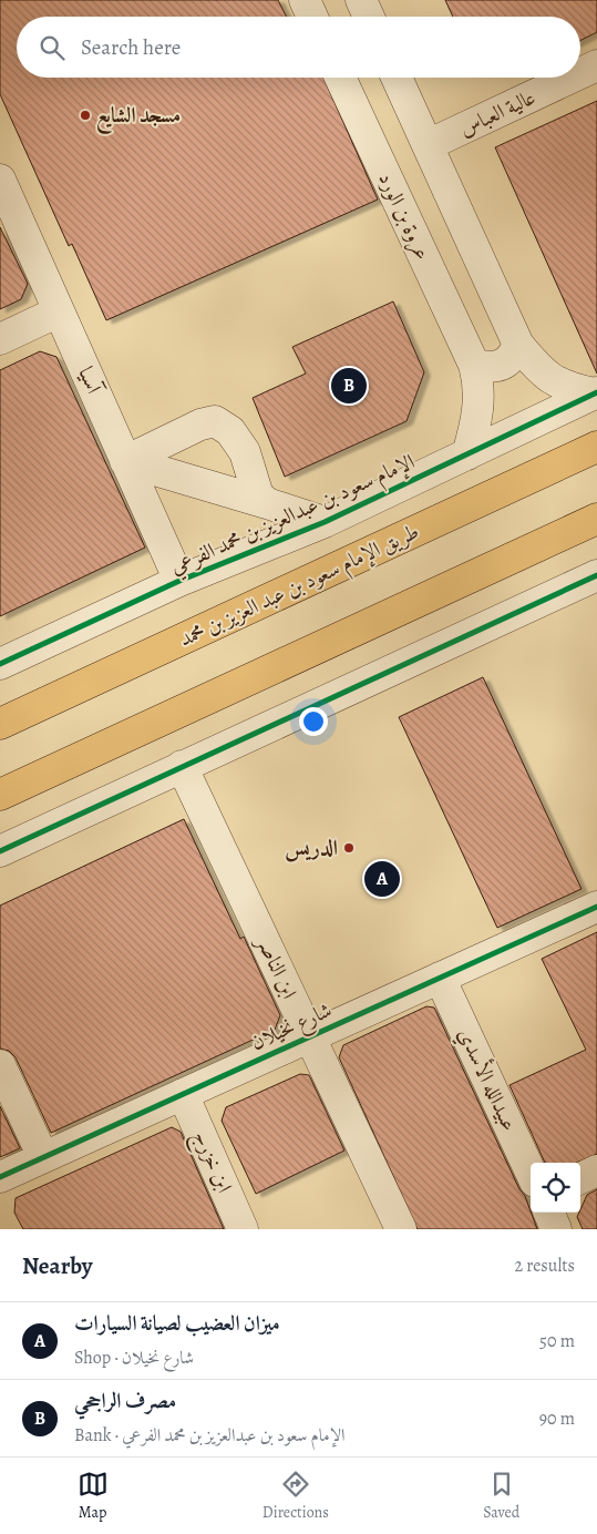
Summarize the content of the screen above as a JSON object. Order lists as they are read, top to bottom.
{
  "streets": {
    "main road": ["طريق الإمام سعود بن عبد العزيز بن محمد"],
    "street": [
      "عالية العباس",
      "عروة بن الورد",
      "آسيا",
      "الإمام سعود بن عبدالعزيز بن محمد الفرعي",
      "ابن الناصر",
      "شارع نخيلان",
      "عبيدالله الأسدي",
      "ابن خزرج"
    ]
  },
  "crossings": [
    ["عروة بن الورد", "الإمام سعود بن عبدالعزيز بن محمد الفرعي"],
    ["آسيا", "الإمام سعود بن عبدالعزيز بن محمد الفرعي"],
    ["ابن الناصر", "شارع نخيلان"],
    ["شارع نخيلان", "عبيدالله الأسدي"],
    ["شارع نخيلان", "ابن خزرج"]
  ],
  "places": ["مسجد الشايع", "الدريس"],
  "page": {
    "search": "Search here",
    "pins": ["B", "A"],
    "heading": ["Nearby", "2 results"],
    "list": [
      {
        "mark": "A",
        "name": "ميزان العضيب لصيانة السيارات",
        "note": "Shop · شارع نخيلان",
        "value": "50 m"
      },
      {
        "mark": "B",
        "name": "مصرف الراجحي",
        "note": "Bank · الإمام سعود بن عبدالعزيز بن محمد الفرعي",
        "value": "90 m"
      }
    ],
    "nav": ["Map", "Directions", "Saved"]
  }
}
